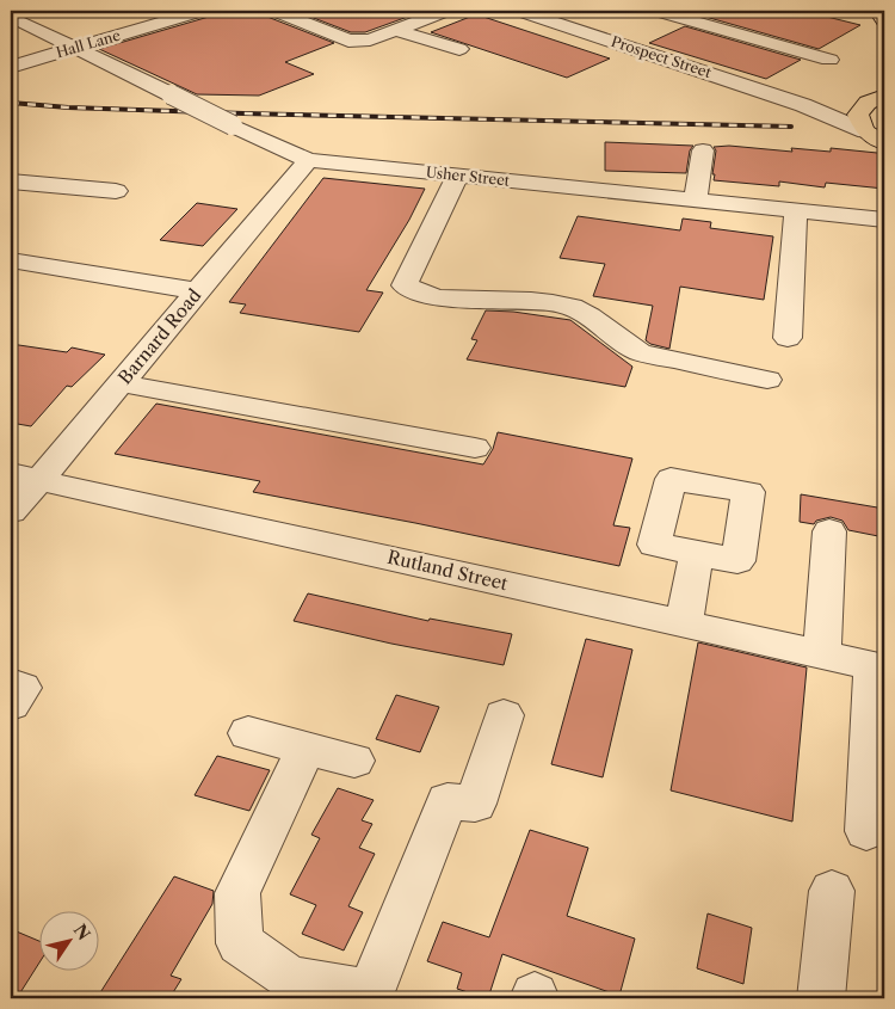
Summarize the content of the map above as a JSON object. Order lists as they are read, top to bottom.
{
  "streets": {
    "street": [
      "Hall Lane",
      "Prospect Street",
      "Usher Street",
      "Barnard Road",
      "Rutland Street"
    ]
  },
  "crossings": [
    ["Hall Lane", "Usher Street"],
    ["Usher Street", "Barnard Road"],
    ["Barnard Road", "Rutland Street"]
  ],
  "north": "top right"
}
